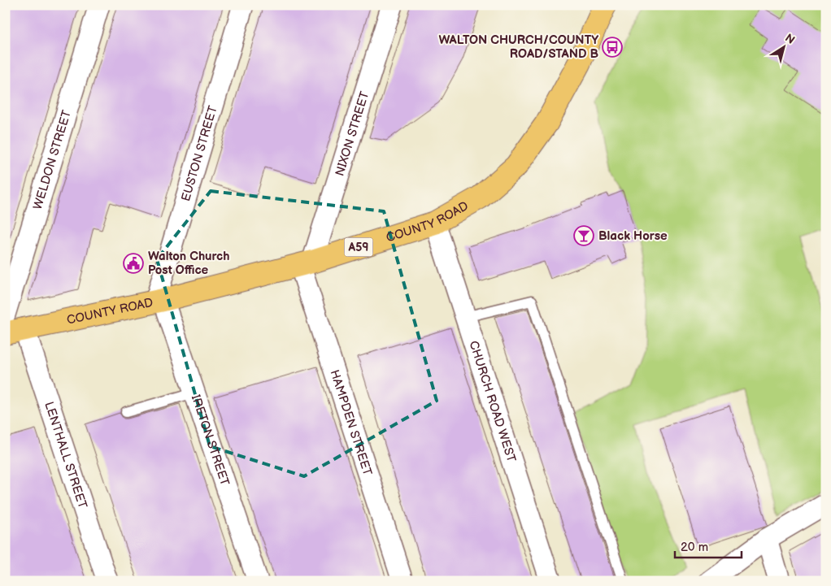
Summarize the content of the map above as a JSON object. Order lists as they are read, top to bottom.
{
  "streets": {
    "highway": ["COUNTY ROAD", "A59"],
    "street": [
      "NIXON STREET",
      "EUSTON STREET",
      "WELDON STREET",
      "CHURCH ROAD WEST",
      "HAMPDEN STREET",
      "IRETON STREET",
      "LENTHALL STREET"
    ]
  },
  "crossings": [
    ["NIXON STREET", "COUNTY ROAD"],
    ["NIXON STREET", "HAMPDEN STREET"],
    ["EUSTON STREET", "COUNTY ROAD"],
    ["EUSTON STREET", "IRETON STREET"],
    ["COUNTY ROAD", "CHURCH ROAD WEST"],
    ["COUNTY ROAD", "HAMPDEN STREET"],
    ["COUNTY ROAD", "IRETON STREET"],
    ["COUNTY ROAD", "LENTHALL STREET"]
  ],
  "places": {
    "bus stop": ["WALTON CHURCH/COUNTY ROAD/STAND B"],
    "bar": ["Black Horse"],
    "public building": ["Walton Church Post Office"]
  },
  "scale_bar": "20 m",
  "north": "top right"
}
